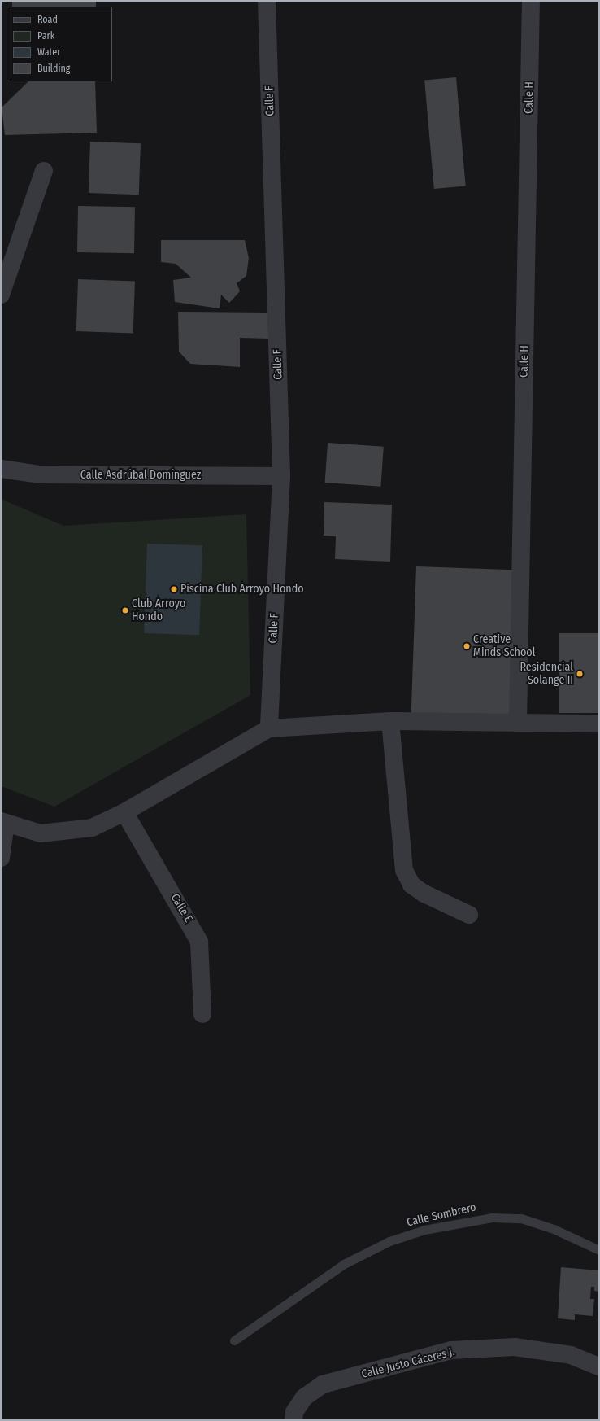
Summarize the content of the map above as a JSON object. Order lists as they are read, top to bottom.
{
  "streets": {
    "street": [
      "Calle H",
      "Calle F",
      "Calle Asdrúbal Domínguez",
      "Calle E",
      "Calle Justo Cáceres J."
    ],
    "lane": ["Calle Sombrero"]
  },
  "crossings": [
    ["Calle F", "Calle Asdrúbal Domínguez"]
  ],
  "places": [
    "Piscina Club Arroyo Hondo",
    "Club Arroyo Hondo",
    "Creative Minds School",
    "Residencial Solange II"
  ],
  "legend": [
    "Road",
    "Park",
    "Water",
    "Building"
  ]
}
